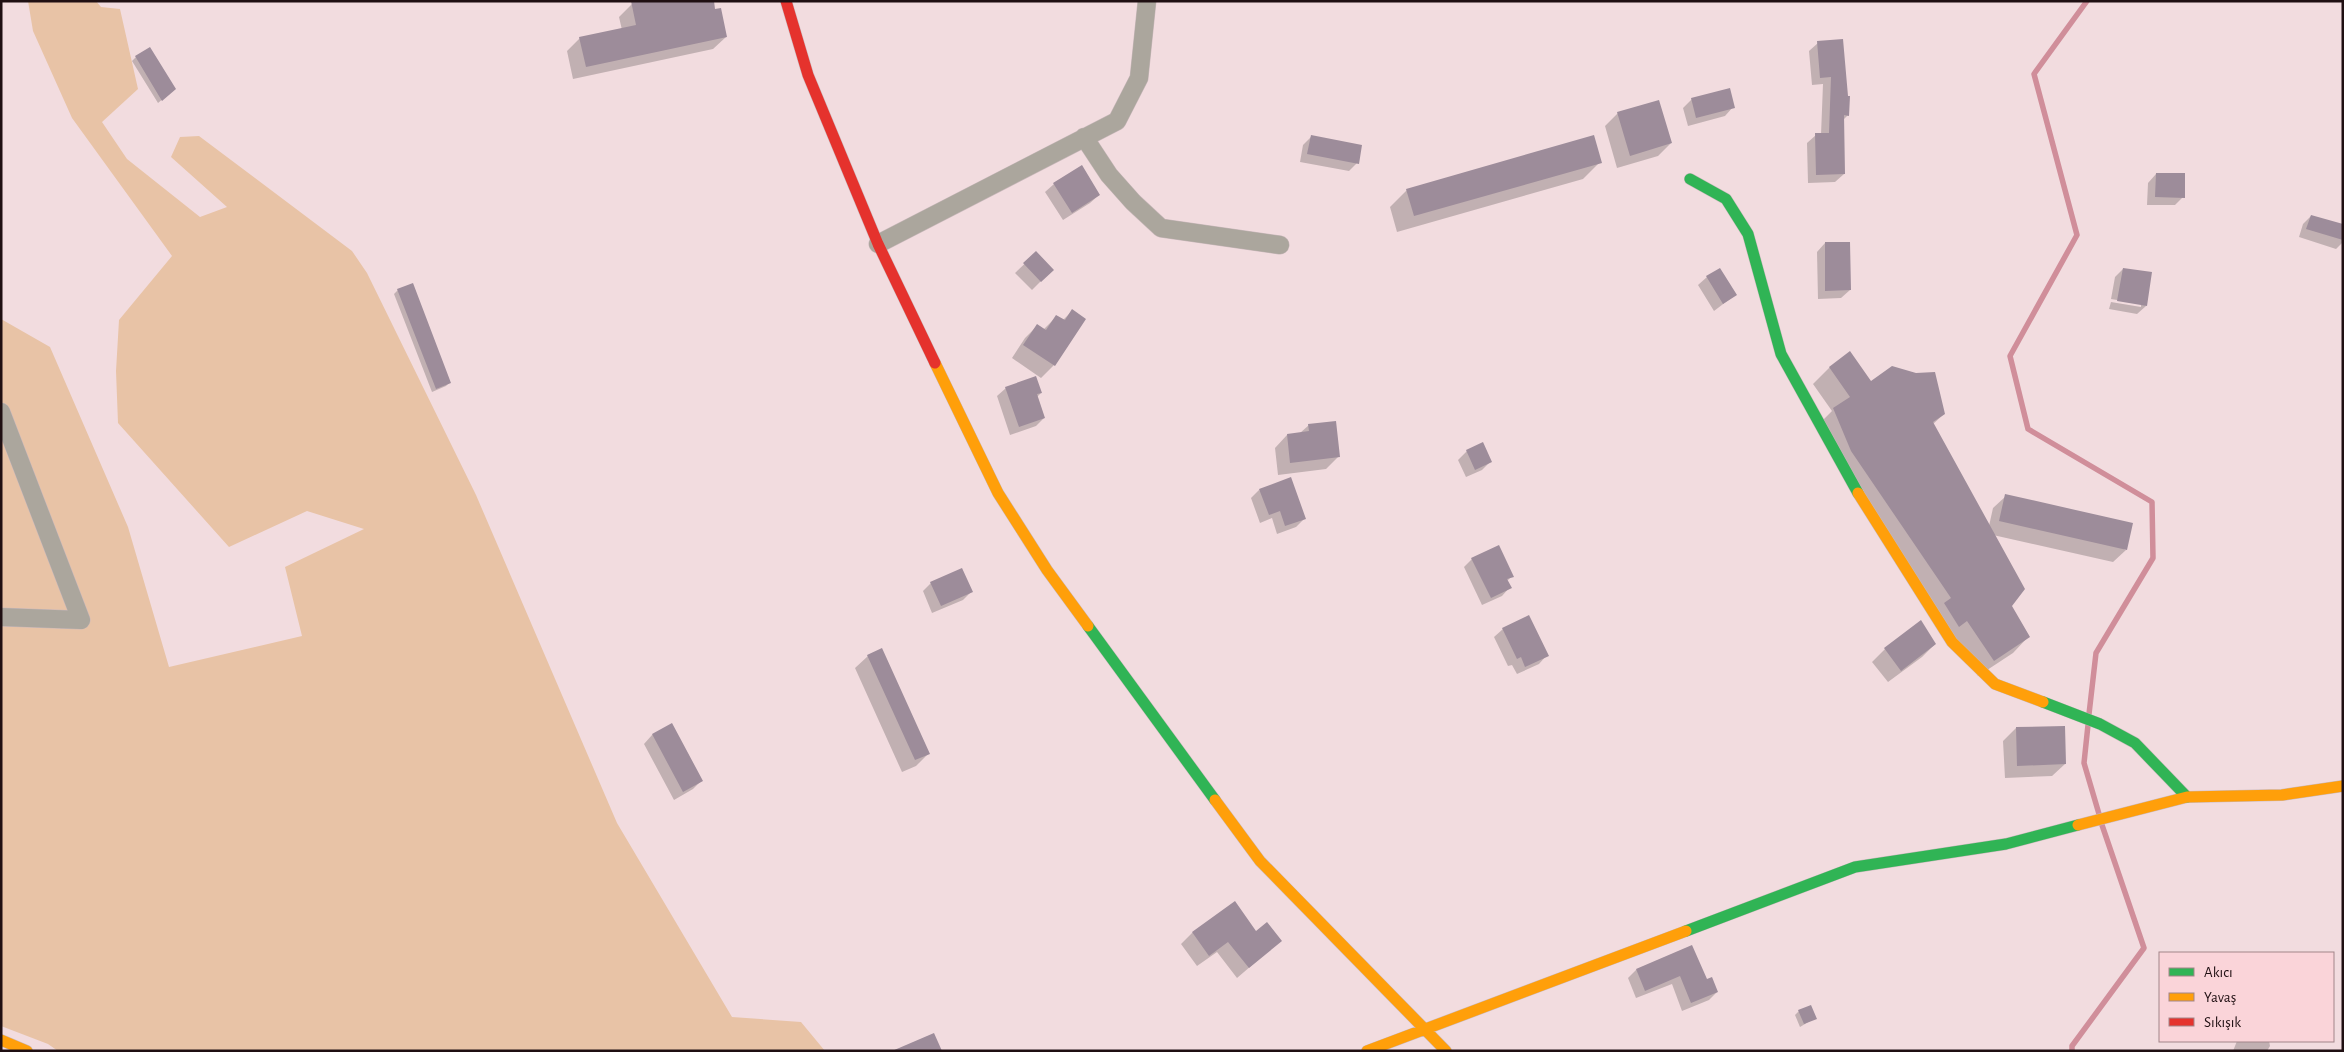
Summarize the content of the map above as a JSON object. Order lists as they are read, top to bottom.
{
  "legend": ["Akıcı", "Yavaş", "Sıkışık"]
}
